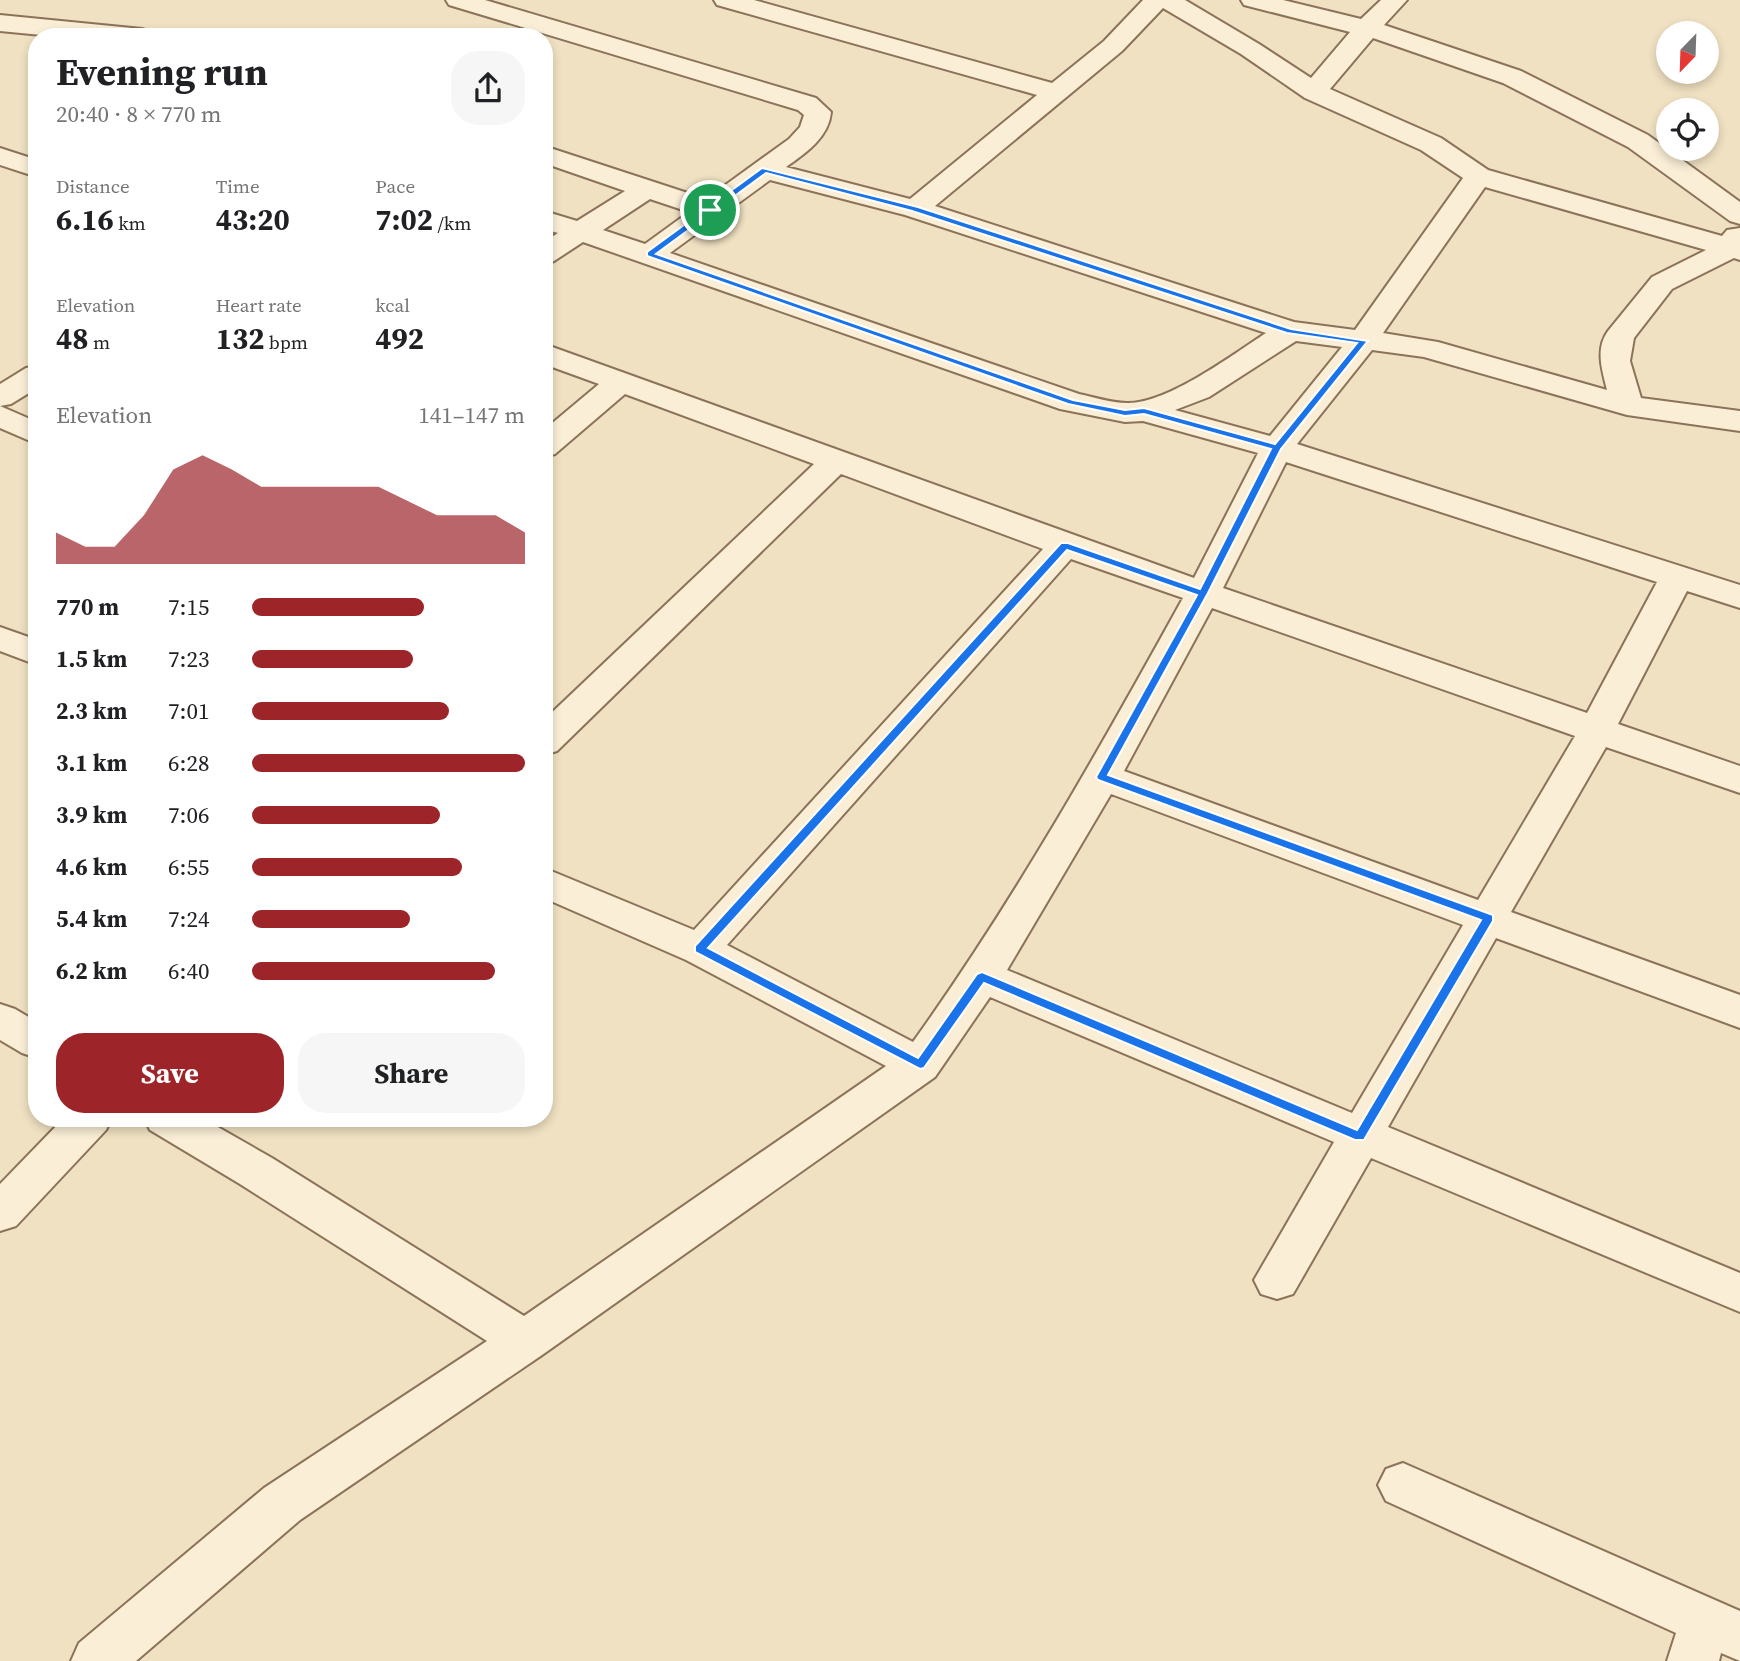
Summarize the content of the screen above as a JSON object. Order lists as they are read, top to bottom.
{
  "north": "bottom left",
  "page": {
    "heading": ["Evening run", "20:40 · 8 × 770 m"],
    "stats": [
      ["Distance", "6.16 km"],
      ["Time", "43:20"],
      ["Pace", "7:02 /km"],
      ["Elevation", "48 m"],
      ["Heart rate", "132 bpm"],
      ["kcal", "492"]
    ],
    "chart": ["Elevation", "141–147 m"],
    "list": [
      {
        "name": "770 m",
        "note": "7:15"
      },
      {
        "name": "1.5 km",
        "note": "7:23"
      },
      {
        "name": "2.3 km",
        "note": "7:01"
      },
      {
        "name": "3.1 km",
        "note": "6:28"
      },
      {
        "name": "3.9 km",
        "note": "7:06"
      },
      {
        "name": "4.6 km",
        "note": "6:55"
      },
      {
        "name": "5.4 km",
        "note": "7:24"
      },
      {
        "name": "6.2 km",
        "note": "6:40"
      }
    ],
    "buttons": ["Save", "Share"]
  }
}
